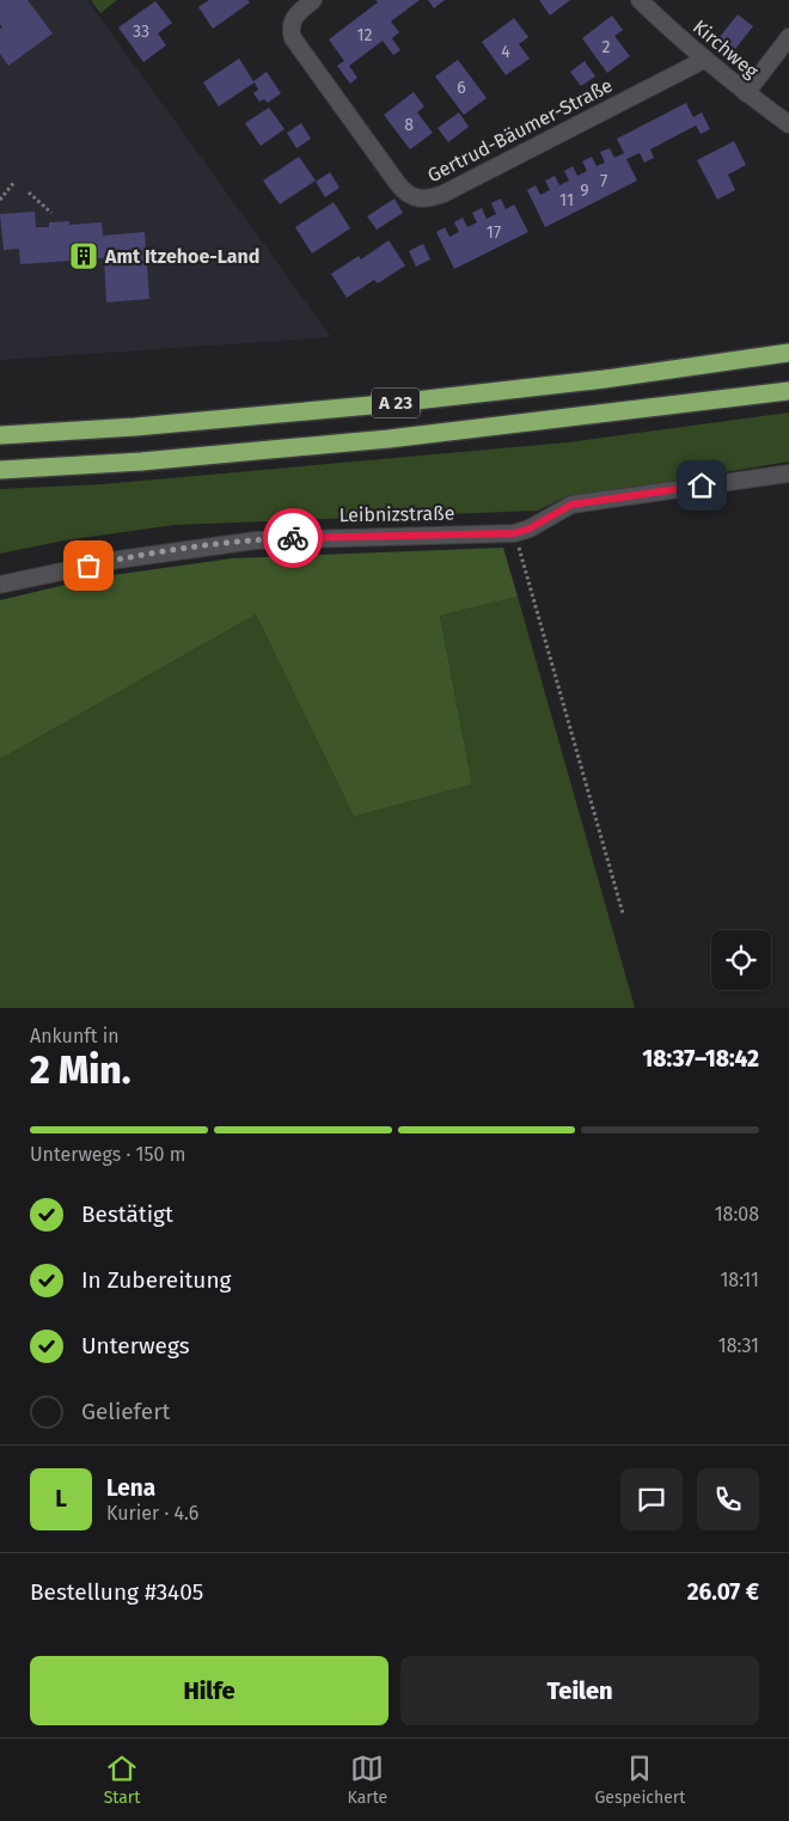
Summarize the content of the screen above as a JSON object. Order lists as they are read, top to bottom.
{
  "streets": {
    "highway": ["A 23"],
    "street": ["Kirchweg", "Gertrud-Bäumer-Straße", "Leibnizstraße"]
  },
  "crossings": [
    ["Kirchweg", "Gertrud-Bäumer-Straße"]
  ],
  "places": {
    "building": ["Amt Itzehoe-Land"]
  },
  "house_numbers": [
    "33",
    "12",
    "2",
    "4",
    "6",
    "8",
    "7",
    "9",
    "11",
    "17"
  ],
  "page": {
    "heading": ["2 Min.", "Ankunft in", "18:37–18:42"],
    "panel": [
      "Lena",
      "Kurier · 4.6",
      "Bestellung #3405",
      "26.07 €"
    ],
    "bar": "Unterwegs · 150 m",
    "list": [
      ["Bestätigt", "18:08"],
      ["In Zubereitung", "18:11"],
      ["Unterwegs", "18:31"],
      "Geliefert"
    ],
    "round": "L",
    "buttons": ["Hilfe", "Teilen"],
    "tabs": ["Start", "Karte", "Gespeichert"]
  }
}
